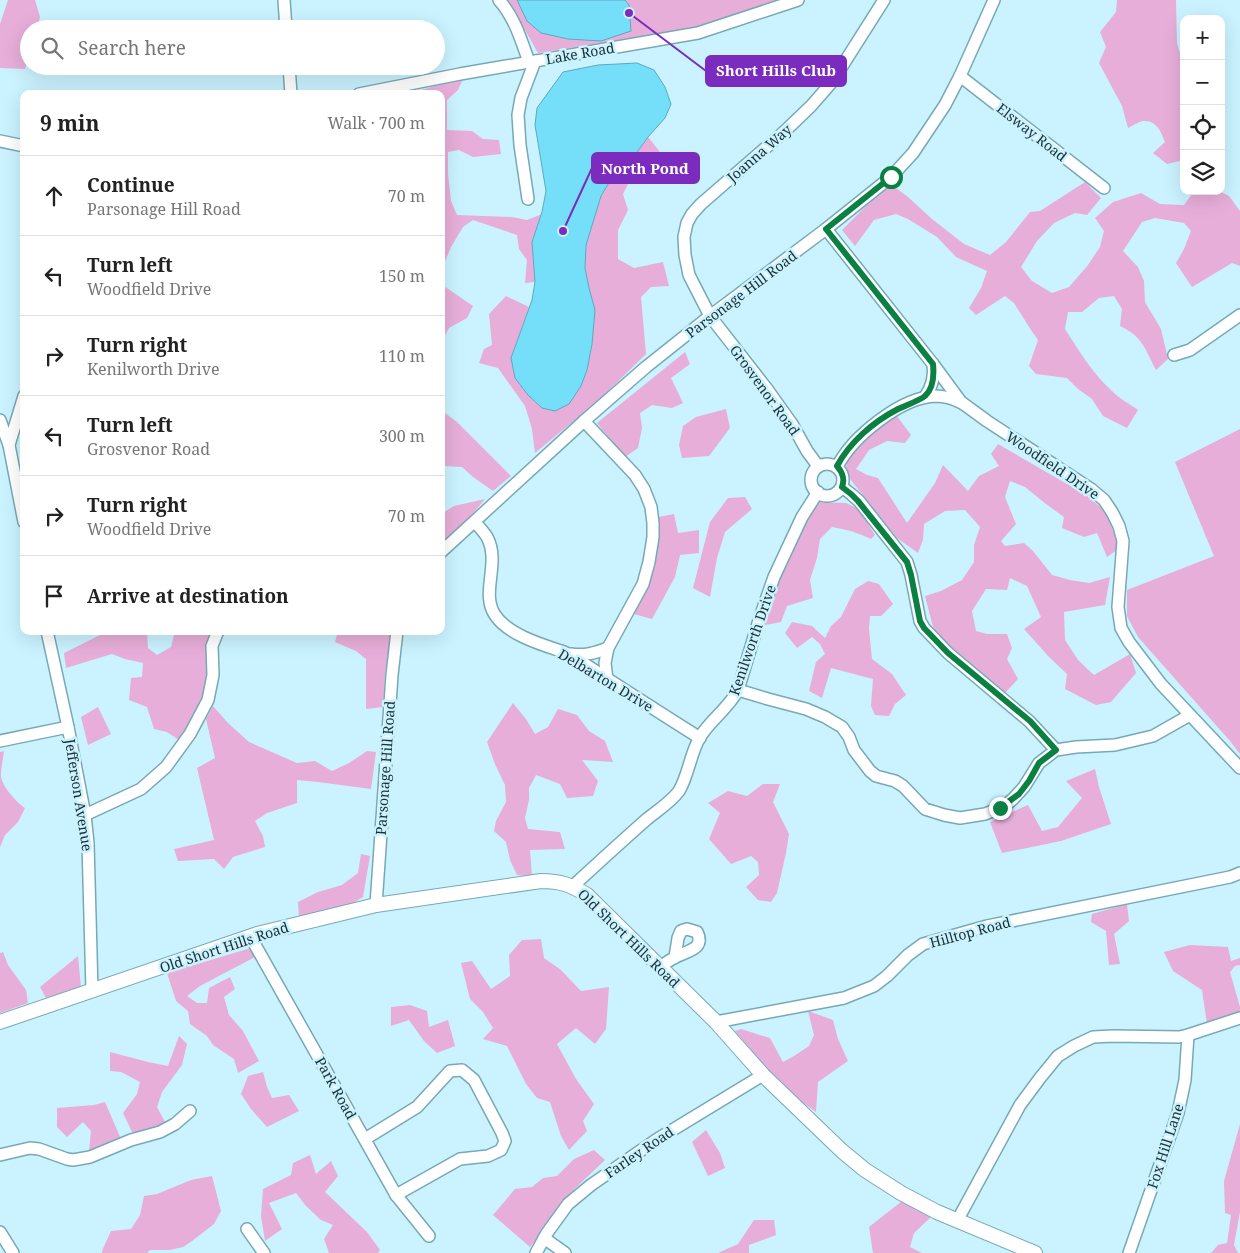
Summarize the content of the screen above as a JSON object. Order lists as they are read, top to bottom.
{
  "streets": {
    "main road": ["Old Short Hills Road"],
    "street": [
      "Lake Road",
      "Elsway Road",
      "Joanna Way",
      "Parsonage Hill Road",
      "Grosvenor Road",
      "Woodfield Drive",
      "Kenilworth Drive",
      "Delbarton Drive",
      "Jefferson Avenue",
      "Hilltop Road",
      "Park Road",
      "Fox Hill Lane",
      "Farley Road"
    ]
  },
  "crossings": [
    ["Elsway Road", "Parsonage Hill Road"],
    ["Joanna Way", "Parsonage Hill Road"],
    ["Joanna Way", "Grosvenor Road"],
    ["Parsonage Hill Road", "Grosvenor Road"],
    ["Parsonage Hill Road", "Woodfield Drive"],
    ["Parsonage Hill Road", "Delbarton Drive"],
    ["Parsonage Hill Road", "Old Short Hills Road"],
    ["Grosvenor Road", "Kenilworth Drive"],
    ["Kenilworth Drive", "Delbarton Drive"],
    ["Kenilworth Drive", "Old Short Hills Road"],
    ["Jefferson Avenue", "Old Short Hills Road"],
    ["Hilltop Road", "Old Short Hills Road"],
    ["Old Short Hills Road", "Park Road"],
    ["Old Short Hills Road", "Farley Road"]
  ],
  "places": ["Short Hills Club", "North Pond"],
  "page": {
    "map_buttons": ["+", "−"],
    "search": "Search here",
    "heading": ["9 min", "Walk · 700 m"],
    "list": [
      ["Continue", "Parsonage Hill Road", "70 m"],
      ["Turn left", "Woodfield Drive", "150 m"],
      ["Turn right", "Kenilworth Drive", "110 m"],
      ["Turn left", "Grosvenor Road", "300 m"],
      ["Turn right", "Woodfield Drive", "70 m"],
      "Arrive at destination"
    ]
  }
}
